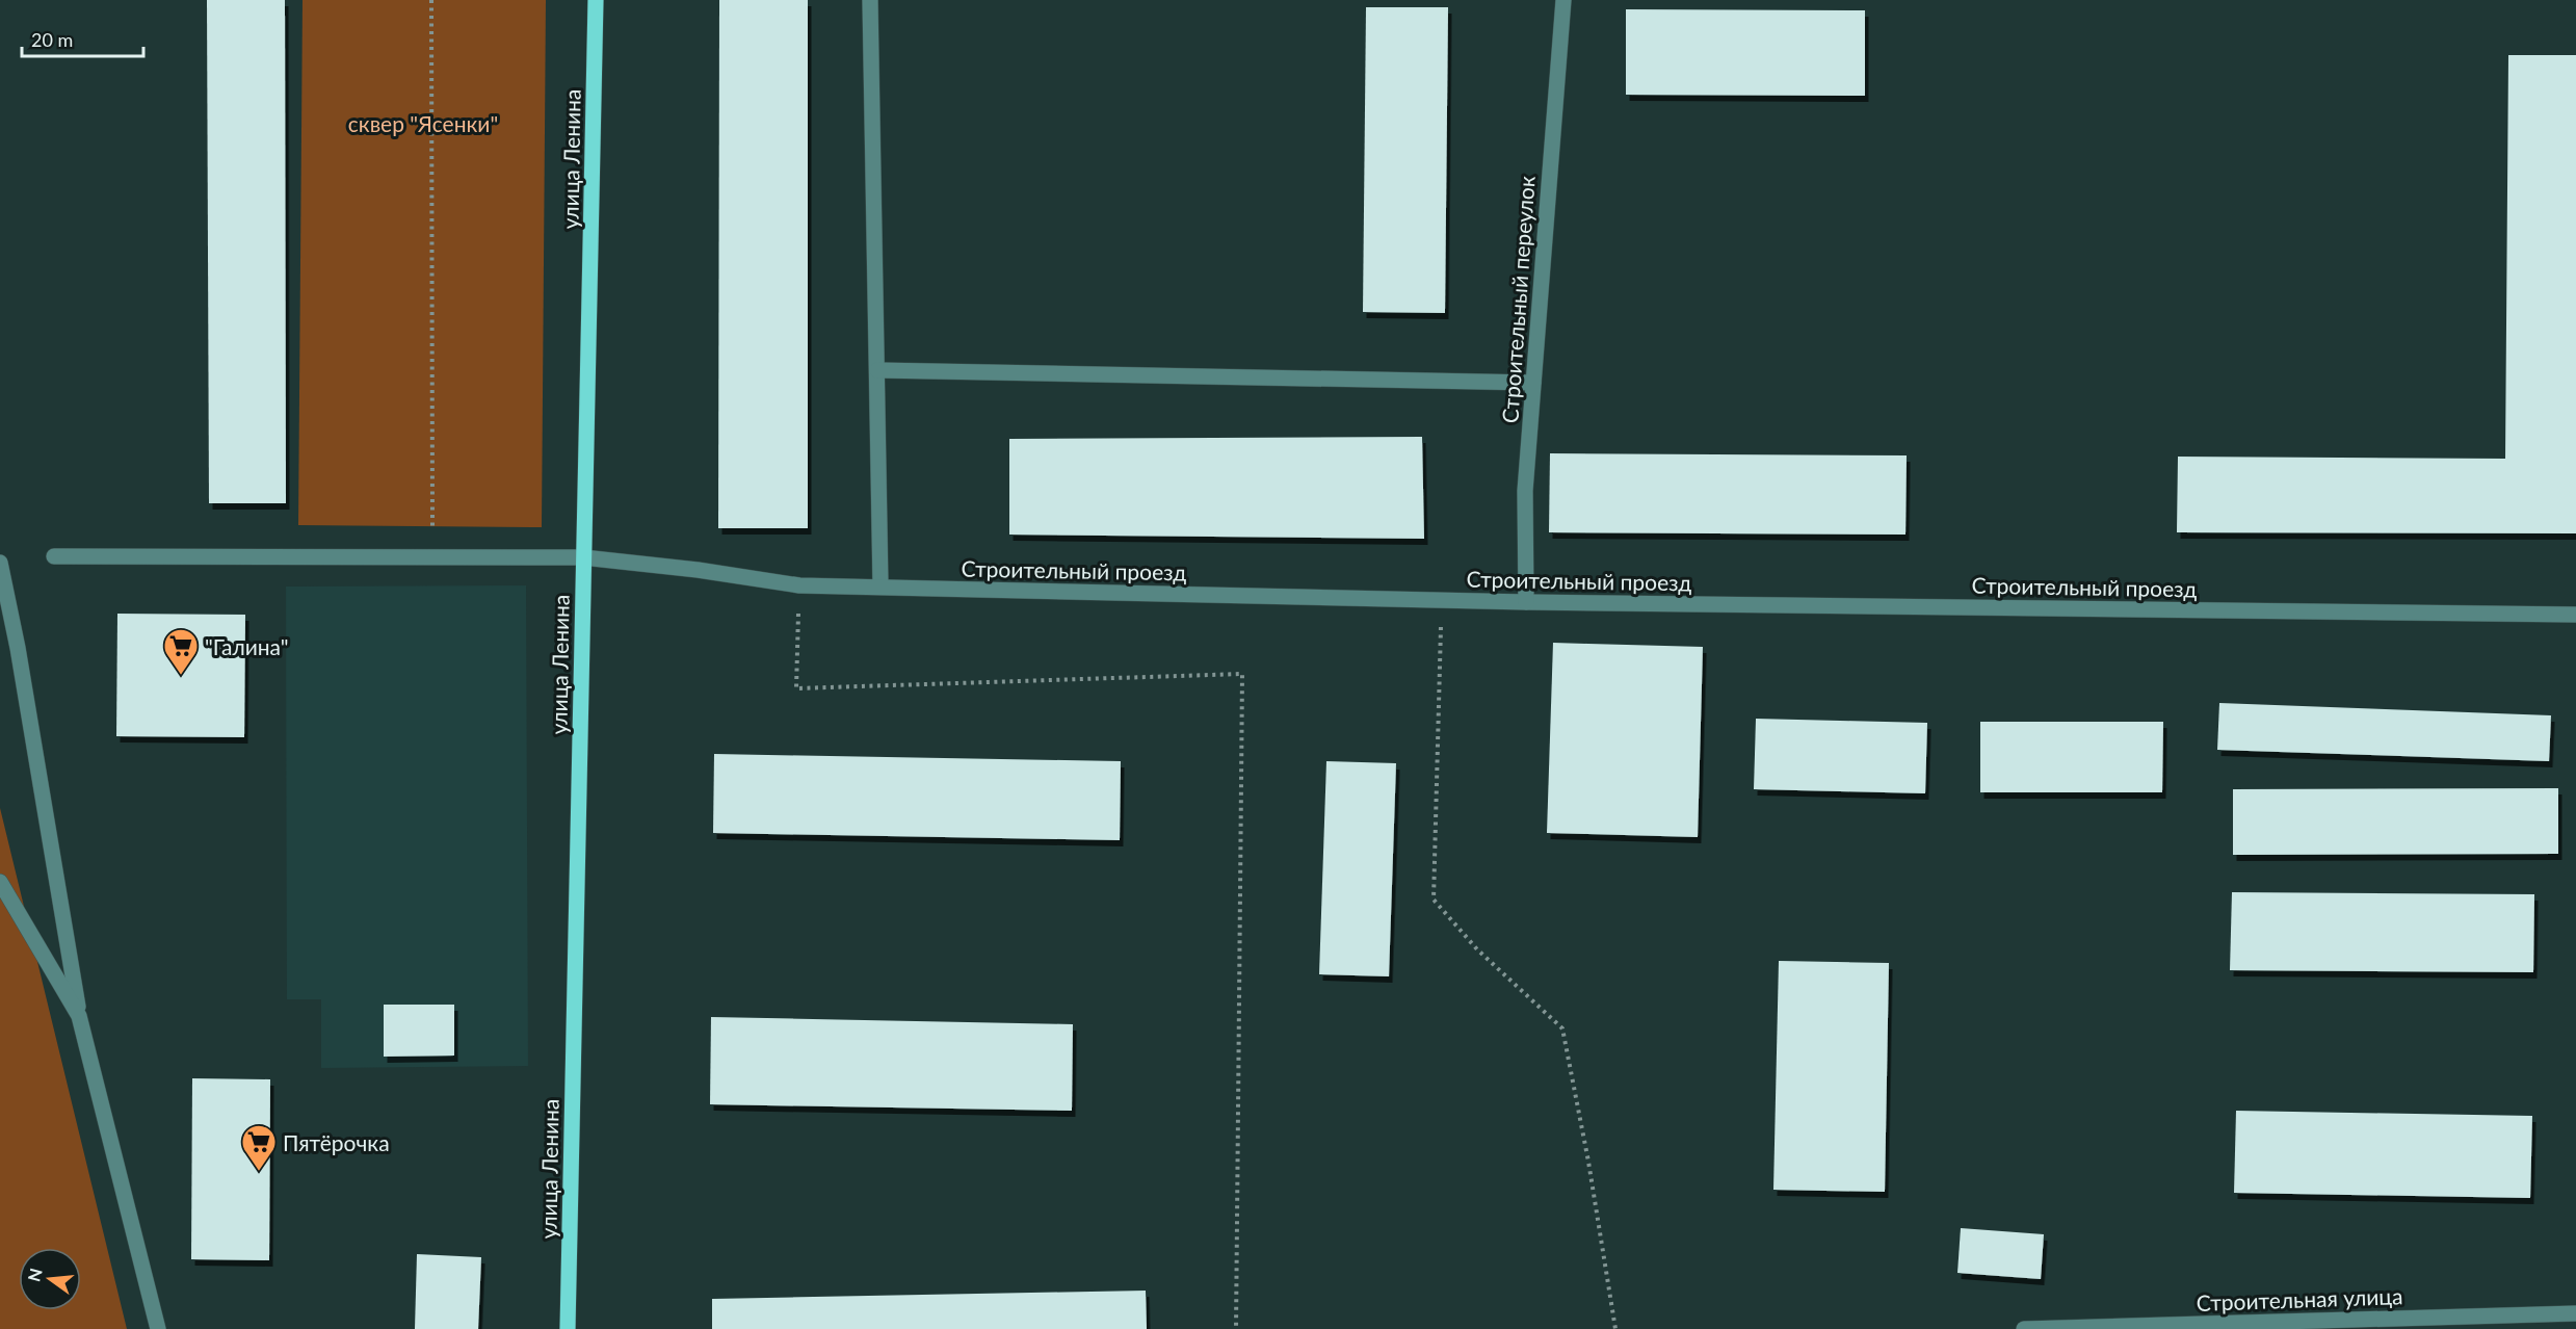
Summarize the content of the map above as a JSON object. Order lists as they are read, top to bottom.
{
  "streets": {
    "main road": ["улица Ленина"],
    "street": ["Строительный переулок", "Строительный проезд", "Строительная улица"]
  },
  "crossings": [
    ["улица Ленина", "Строительный проезд"],
    ["Строительный переулок", "Строительный проезд"]
  ],
  "parks": ["сквер \"Ясенки\""],
  "places": {
    "supermarket": ["\"Галина\"", "Пятёрочка"]
  },
  "scale_bar": "20 m",
  "north": "left"
}
